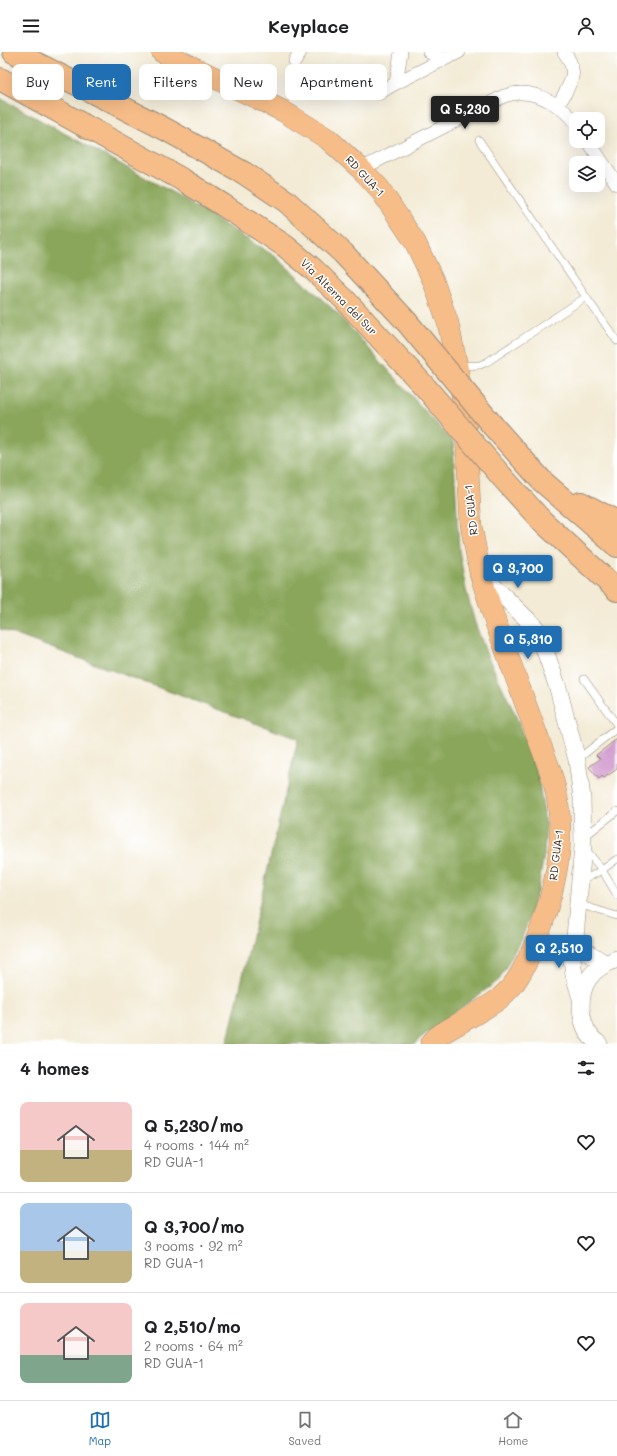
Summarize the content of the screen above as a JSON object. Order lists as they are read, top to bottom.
{
  "streets": {
    "highway": ["Vía Alterna del Sur"],
    "main road": ["RD GUA-1"]
  },
  "page": {
    "header": "Keyplace",
    "chip": [
      "Buy",
      "Rent",
      "Filters",
      "New",
      "Apartment"
    ],
    "price": [
      "Q 5,230",
      "Q 3,700",
      "Q 5,310",
      "Q 2,510"
    ],
    "heading": "4 homes",
    "list": [
      {
        "name": "Q 5,230/mo",
        "note": "4 rooms · 144 m² · RD GUA-1"
      },
      {
        "name": "Q 3,700/mo",
        "note": "3 rooms · 92 m² · RD GUA-1"
      },
      {
        "name": "Q 2,510/mo",
        "note": "2 rooms · 64 m² · RD GUA-1"
      }
    ],
    "tabs": ["Map", "Saved", "Home"]
  }
}
